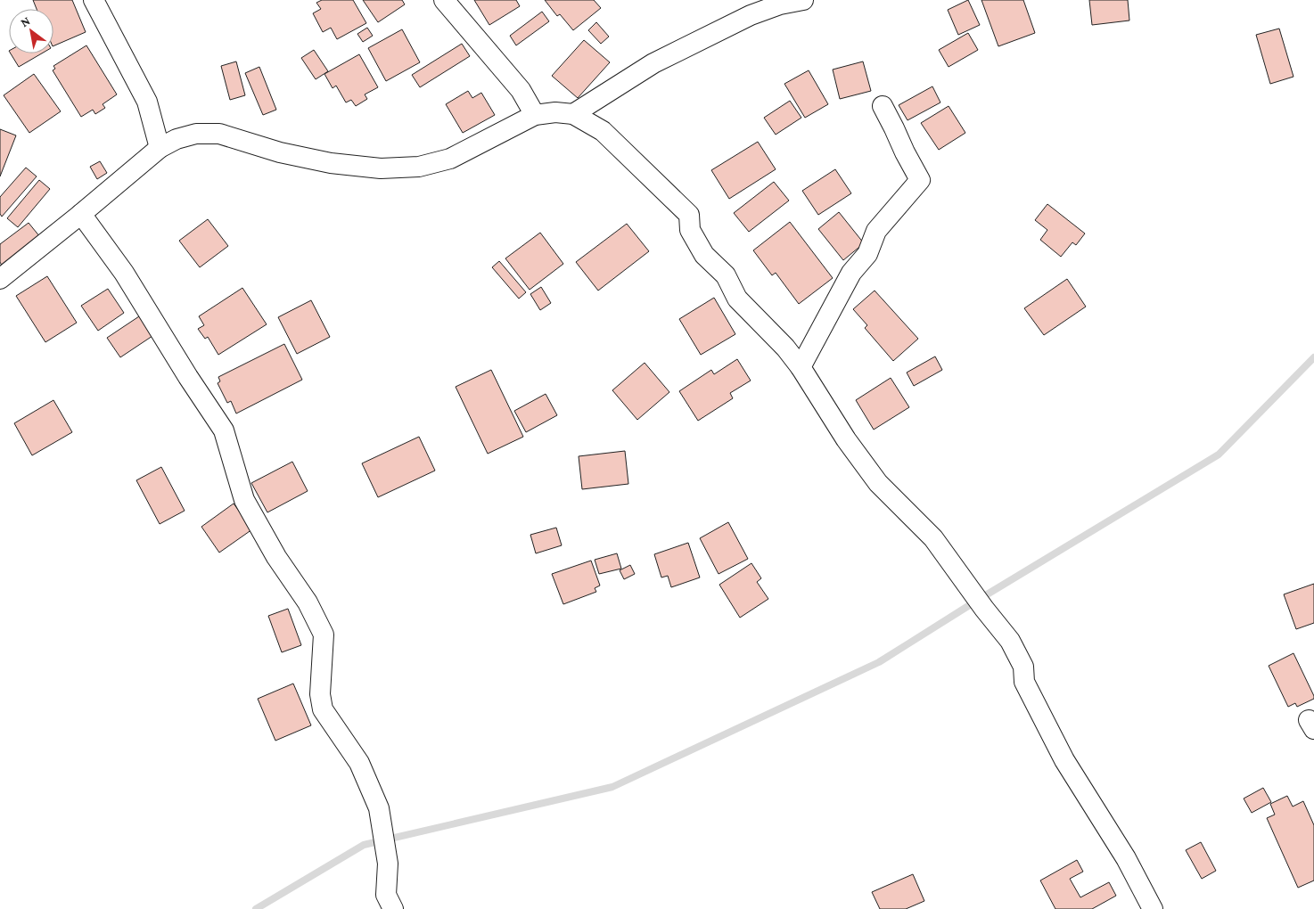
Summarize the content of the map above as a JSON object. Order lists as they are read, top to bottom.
{
  "north": "top left"
}
